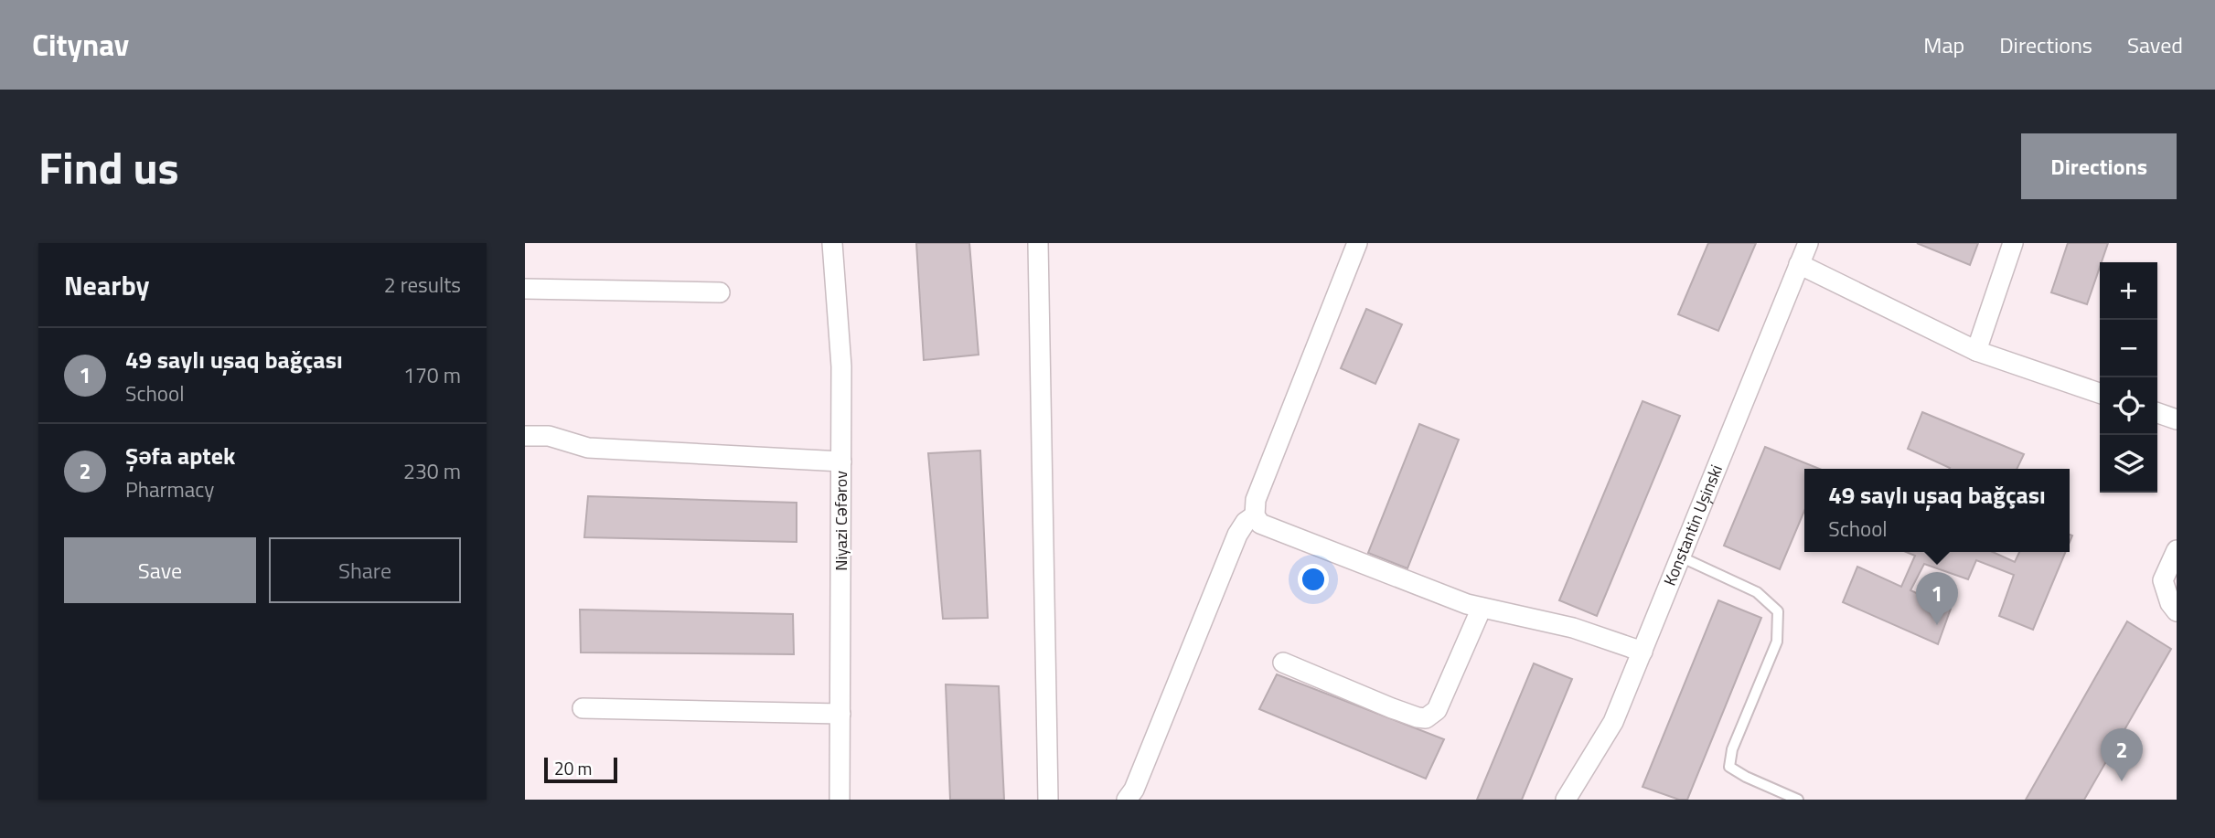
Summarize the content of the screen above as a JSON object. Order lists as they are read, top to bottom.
{
  "streets": {
    "street": ["Niyazi Cəfərov", "Konstantin Uşinski"]
  },
  "scale_bar": "20 m",
  "page": {
    "header": "Citynav",
    "nav": ["Map", "Directions", "Saved"],
    "title": "Find us",
    "buttons": [
      "Directions",
      ["Save", "Share"]
    ],
    "heading": ["Nearby", "2 results"],
    "map_buttons": ["+", "−"],
    "list": [
      {
        "mark": "1",
        "name": "49 saylı uşaq bağçası",
        "note": "School",
        "value": "170 m"
      },
      {
        "mark": "2",
        "name": "Şəfa aptek",
        "note": "Pharmacy",
        "value": "230 m"
      }
    ],
    "popup": ["49 saylı uşaq bağçası", "School"],
    "pins": ["1", "2"],
    "scale": "20 m"
  }
}
